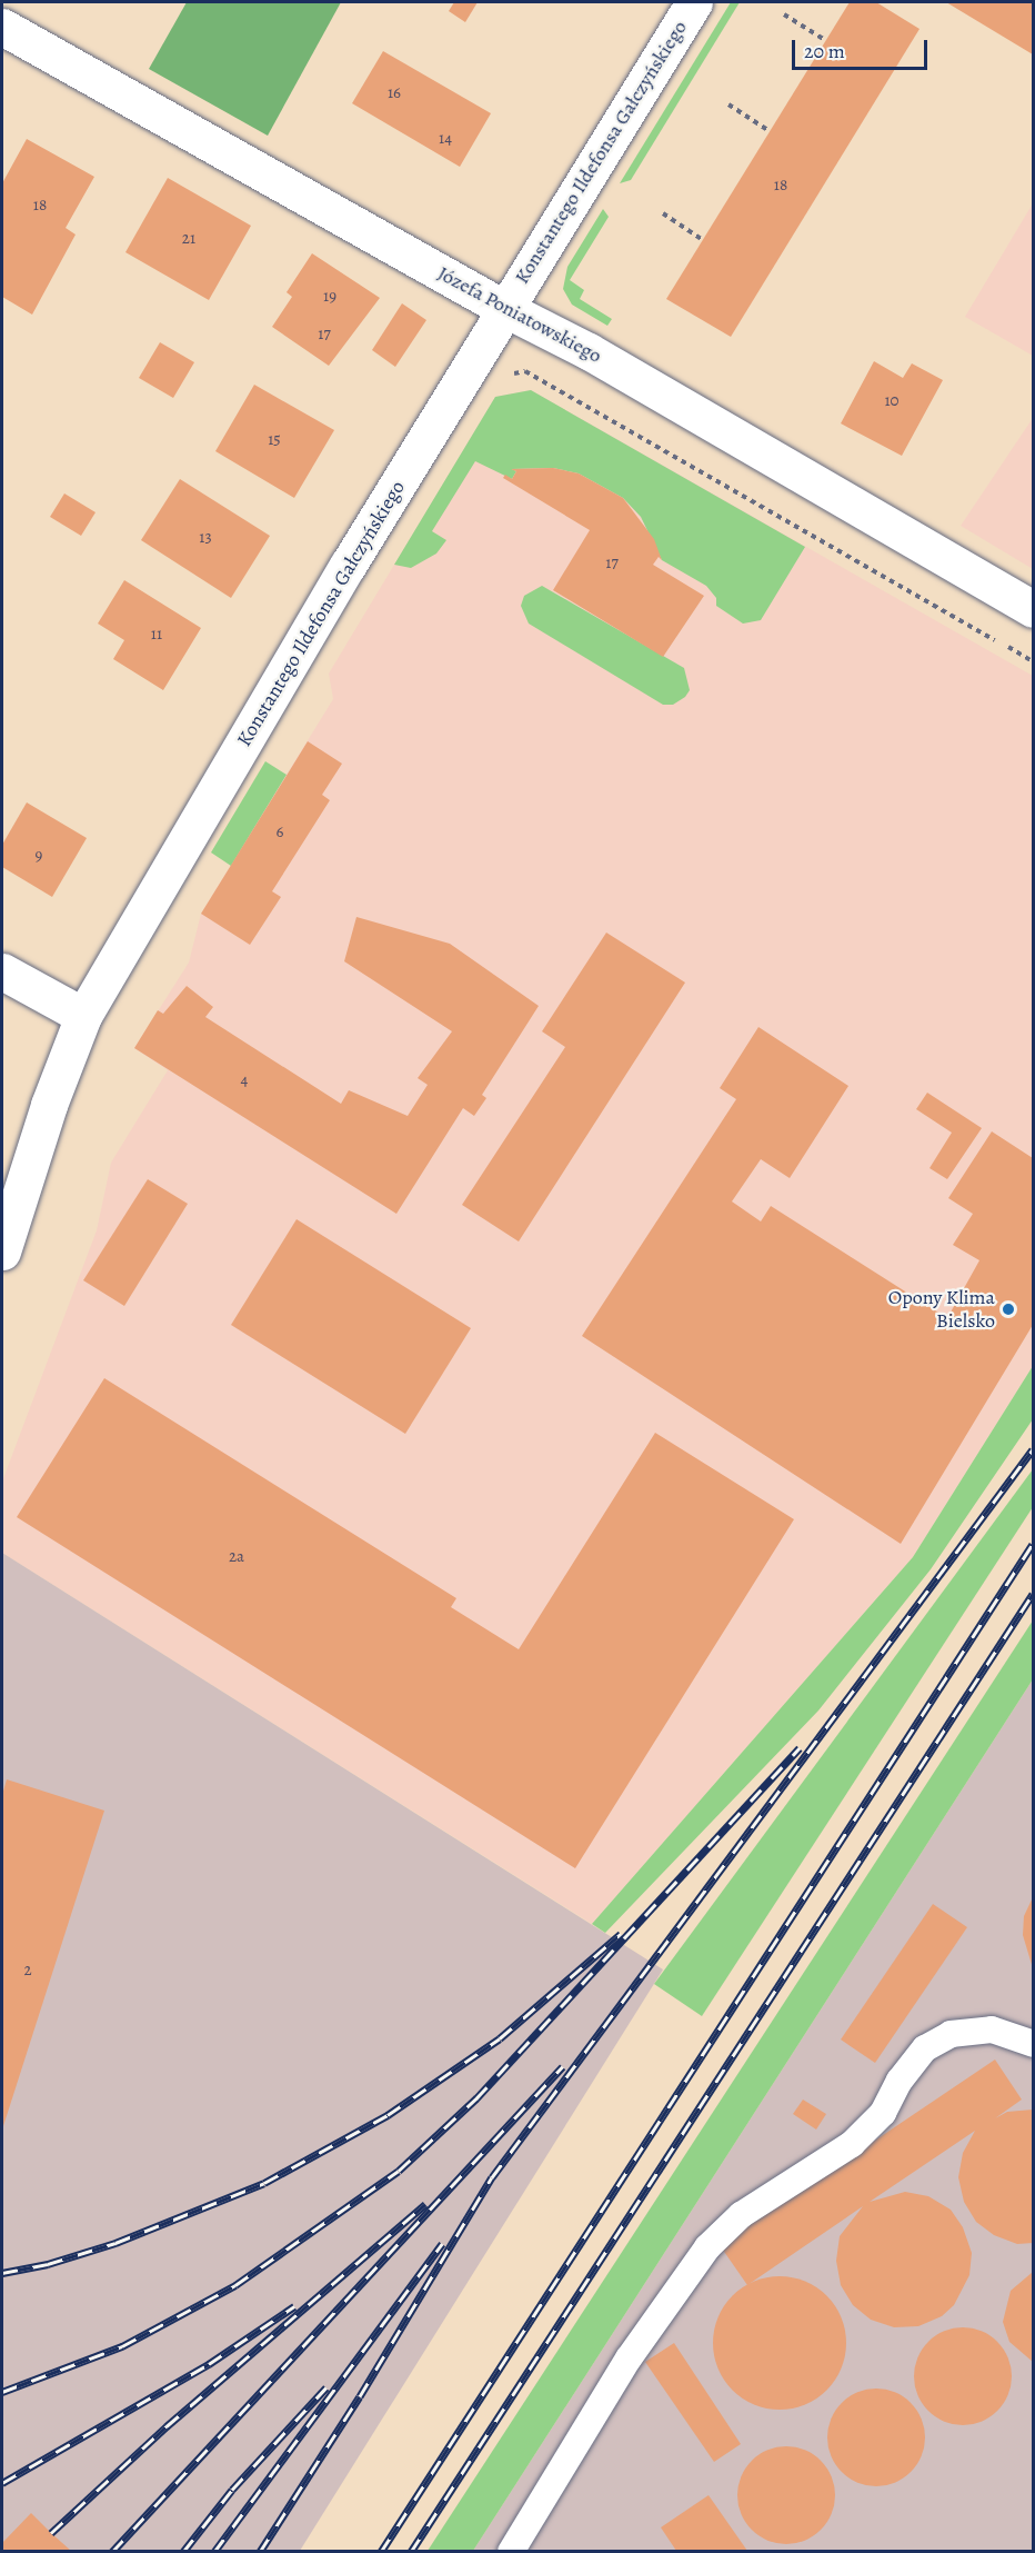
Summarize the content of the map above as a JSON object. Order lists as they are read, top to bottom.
{
  "streets": {
    "street": ["Konstantego Ildefonsa Gałczyńskiego", "Józefa Poniatowskiego"]
  },
  "crossings": [
    ["Konstantego Ildefonsa Gałczyńskiego", "Józefa Poniatowskiego"]
  ],
  "places": ["Opony Klima Bielsko"],
  "house_numbers": [
    "16",
    "14",
    "18",
    "18",
    "21",
    "19",
    "17",
    "10",
    "15",
    "13",
    "17",
    "11",
    "6",
    "9",
    "4",
    "2a",
    "2"
  ],
  "scale_bar": "20 m"
}
